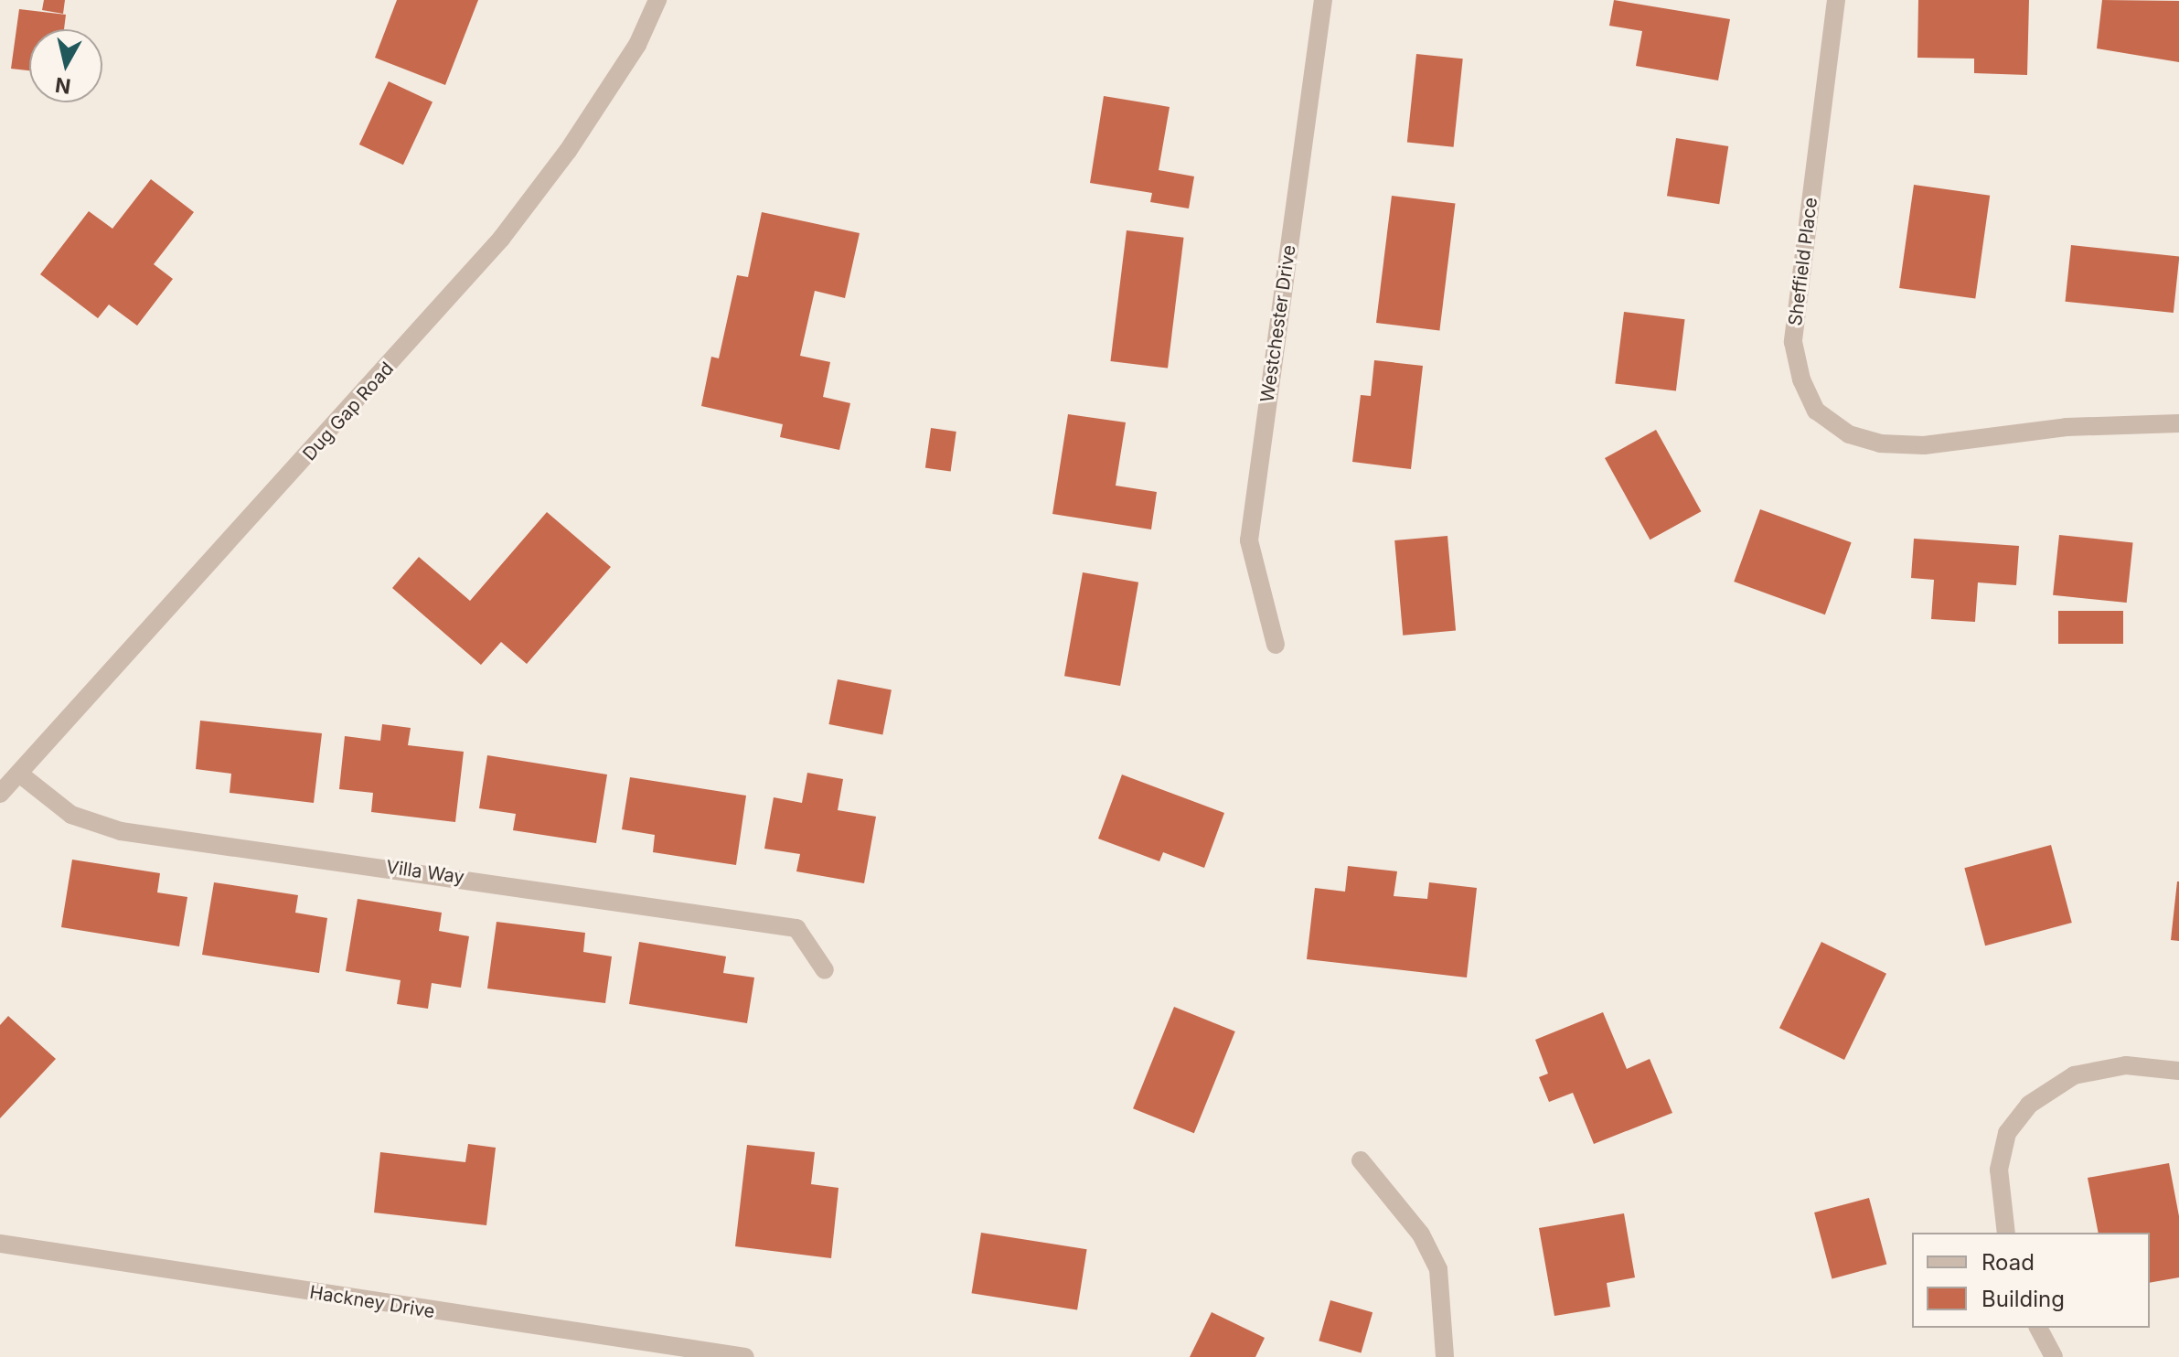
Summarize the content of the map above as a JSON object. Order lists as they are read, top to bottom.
{
  "streets": {
    "street": [
      "Sheffield Place",
      "Westchester Drive",
      "Dug Gap Road",
      "Villa Way",
      "Hackney Drive"
    ]
  },
  "crossings": [
    ["Dug Gap Road", "Villa Way"]
  ],
  "legend": ["Road", "Building"],
  "north": "bottom"
}
